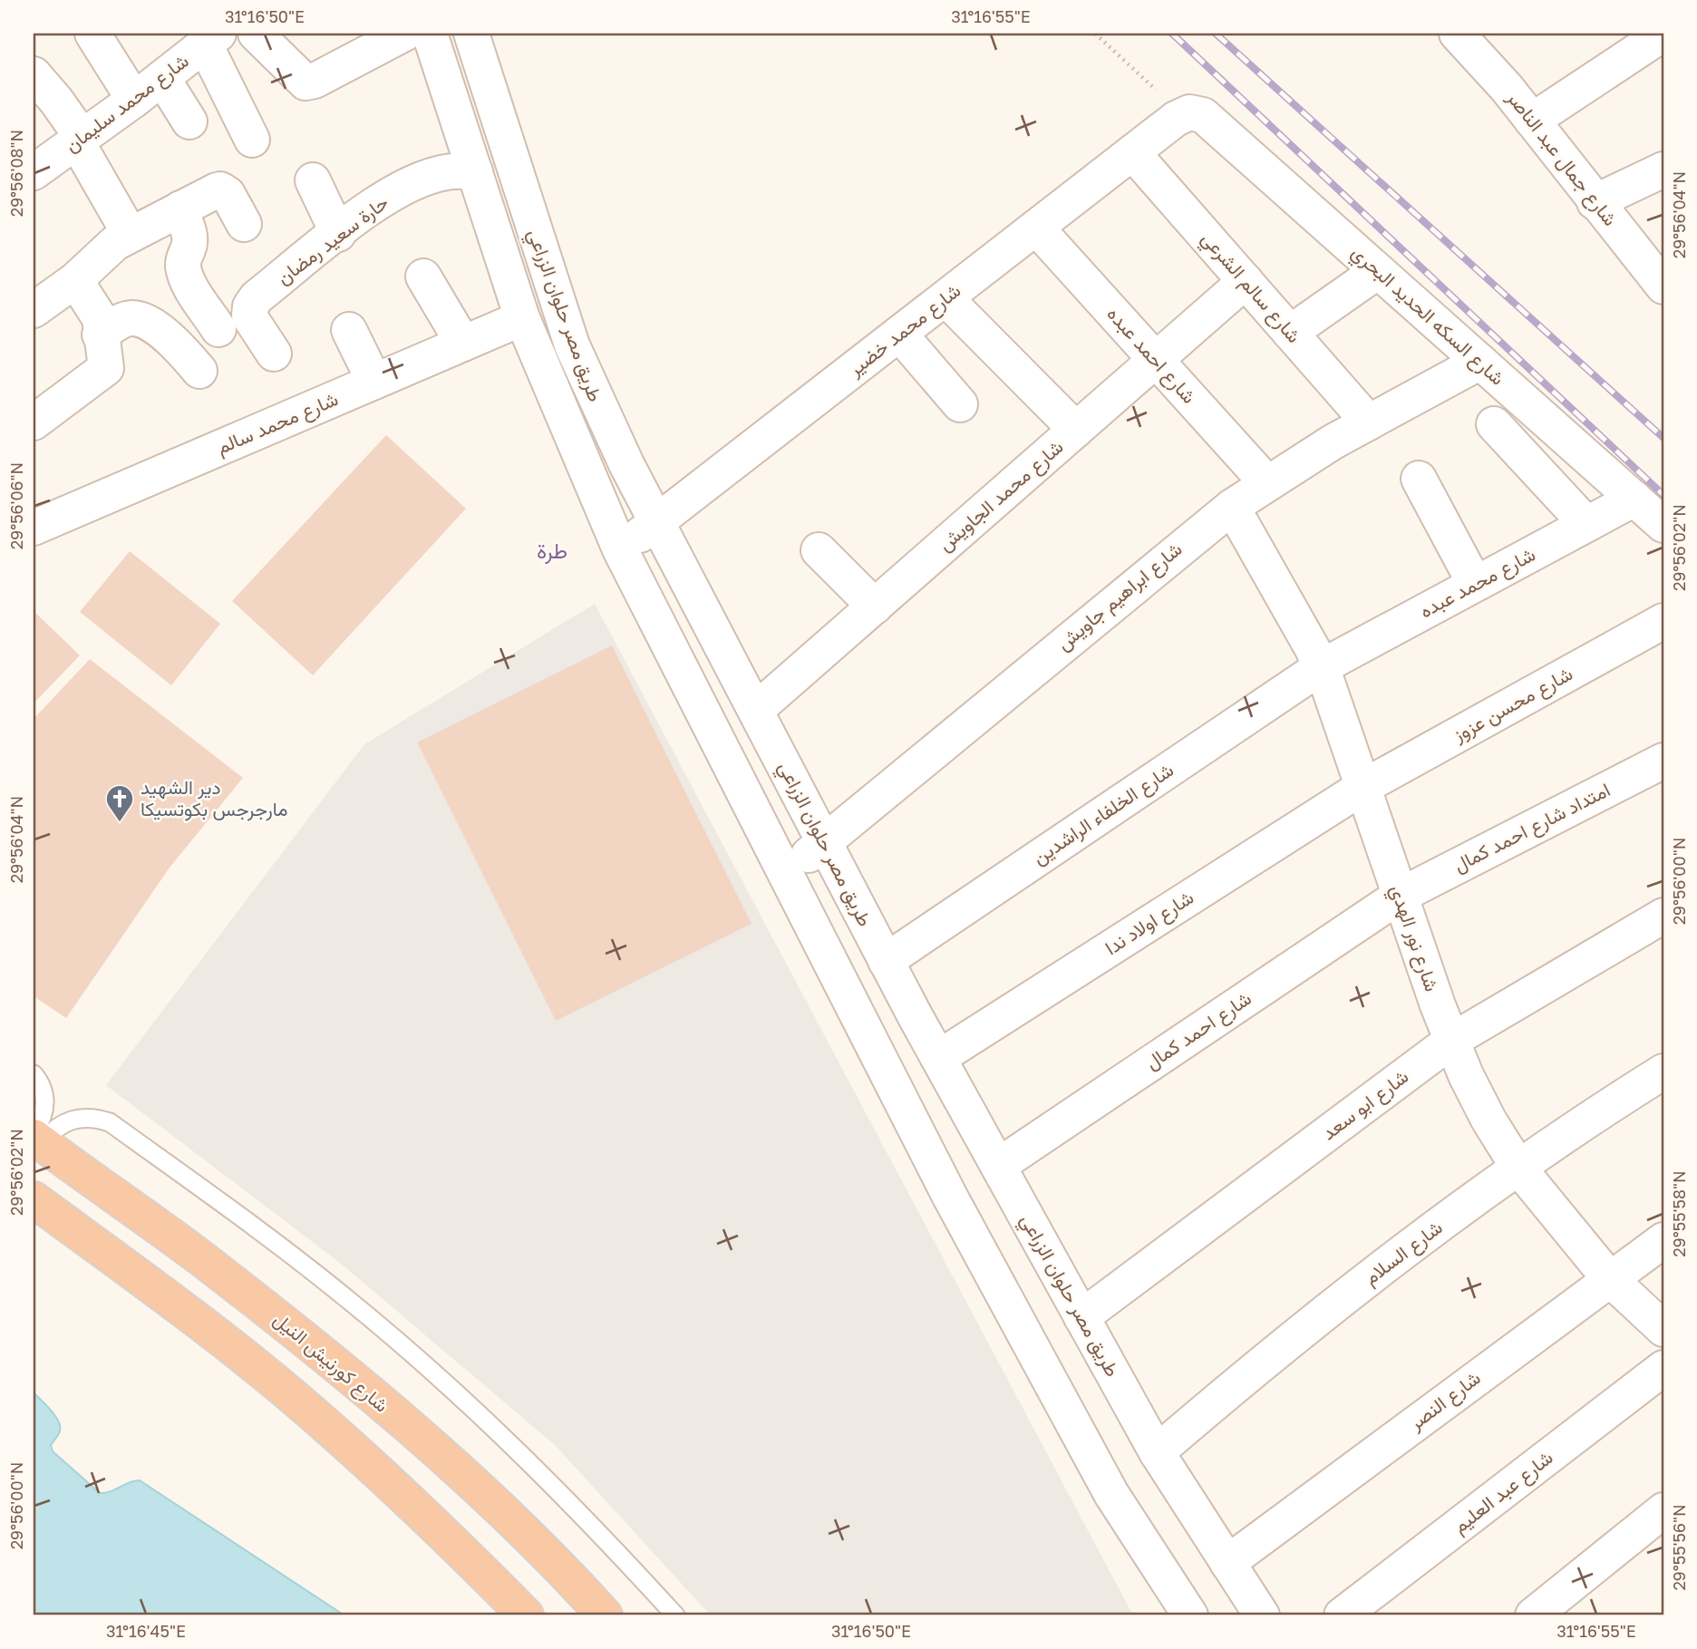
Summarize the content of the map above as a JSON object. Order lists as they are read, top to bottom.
{
  "streets": {
    "highway": ["شارع كورنيش النيل"],
    "street": [
      "شارع محمد سليمان",
      "شارع جمال عبد الناصر",
      "حارة سعيد رمضان",
      "شارع سالم الشرعي",
      "طريق مصر حلوان الزراعي",
      "شارع السكه الحديد البحري",
      "شارع محمد خضير",
      "شارع احمد عبده",
      "شارع محمد سالم",
      "شارع محمد الجاويش",
      "شارع محمد عبده",
      "شارع ابراهيم جاويش",
      "شارع محسن عزوز",
      "شارع الخلفاء الراشدين",
      "امتداد شارع احمد كمال",
      "شارع اولاد ندا",
      "شارع نور الهدي",
      "شارع احمد كمال",
      "شارع ابو سعد",
      "شارع السلام",
      "شارع النصر",
      "شارع عبد العليم"
    ]
  },
  "crossings": [
    ["حارة سعيد رمضان", "طريق مصر حلوان الزراعي"],
    ["شارع سالم الشرعي", "شارع محمد خضير"],
    ["شارع سالم الشرعي", "شارع محمد الجاويش"],
    ["شارع سالم الشرعي", "شارع ابراهيم جاويش"],
    ["طريق مصر حلوان الزراعي", "شارع محمد خضير"],
    ["طريق مصر حلوان الزراعي", "شارع محمد سالم"],
    ["طريق مصر حلوان الزراعي", "شارع محمد الجاويش"],
    ["طريق مصر حلوان الزراعي", "شارع ابراهيم جاويش"],
    ["طريق مصر حلوان الزراعي", "شارع الخلفاء الراشدين"],
    ["طريق مصر حلوان الزراعي", "شارع اولاد ندا"],
    ["طريق مصر حلوان الزراعي", "شارع احمد كمال"],
    ["طريق مصر حلوان الزراعي", "شارع ابو سعد"],
    ["طريق مصر حلوان الزراعي", "شارع السلام"],
    ["طريق مصر حلوان الزراعي", "شارع النصر"],
    ["شارع السكه الحديد البحري", "شارع محمد خضير"],
    ["شارع السكه الحديد البحري", "شارع محمد عبده"],
    ["شارع السكه الحديد البحري", "شارع ابراهيم جاويش"],
    ["شارع محمد خضير", "شارع احمد عبده"],
    ["شارع احمد عبده", "شارع محمد الجاويش"],
    ["شارع احمد عبده", "شارع ابراهيم جاويش"],
    ["شارع محمد عبده", "شارع الخلفاء الراشدين"],
    ["شارع محمد عبده", "شارع نور الهدي"],
    ["شارع ابراهيم جاويش", "شارع نور الهدي"],
    ["شارع محسن عزوز", "شارع اولاد ندا"],
    ["شارع محسن عزوز", "شارع نور الهدي"],
    ["شارع الخلفاء الراشدين", "شارع نور الهدي"],
    ["امتداد شارع احمد كمال", "شارع نور الهدي"],
    ["امتداد شارع احمد كمال", "شارع احمد كمال"],
    ["شارع اولاد ندا", "شارع نور الهدي"],
    ["شارع نور الهدي", "شارع احمد كمال"],
    ["شارع نور الهدي", "شارع ابو سعد"],
    ["شارع نور الهدي", "شارع السلام"],
    ["شارع نور الهدي", "شارع النصر"]
  ],
  "districts": ["طرة"],
  "places": {
    "church": ["دير الشهيد مارجرجس بكوتسيكا"]
  },
  "coordinates": [
    "31°16'50\"E",
    "31°16'55\"E",
    "29°56'08\"N",
    "29°56'04\"N",
    "29°56'06\"N",
    "29°56'02\"N",
    "29°56'00\"N",
    "29°55'58\"N",
    "29°55'56\"N",
    "31°16'45\"E"
  ]
}
